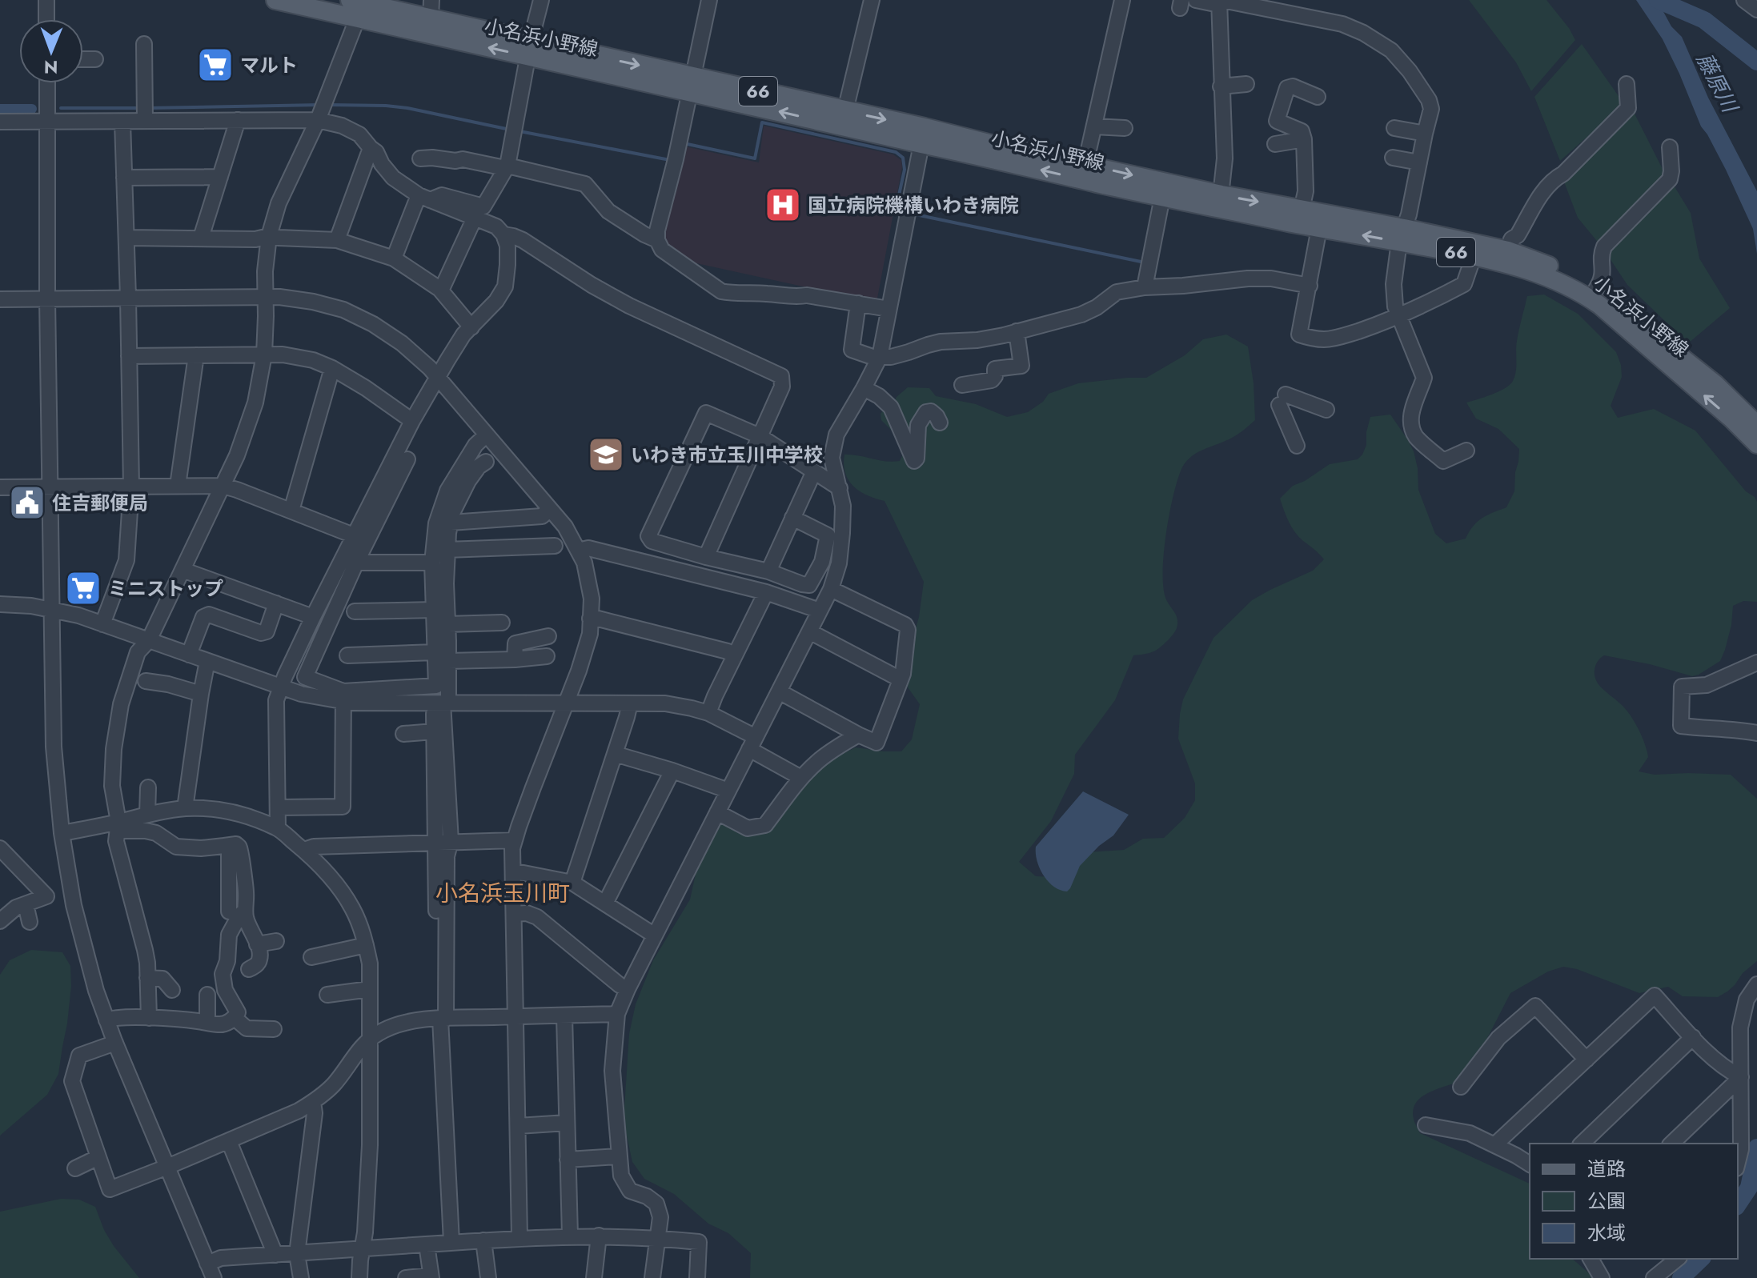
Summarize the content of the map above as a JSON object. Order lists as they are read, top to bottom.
{
  "streets": {
    "main road": ["小名浜小野線", "66"]
  },
  "districts": ["小名浜玉川町"],
  "water": ["藤原川"],
  "places": {
    "supermarket": ["マルト", "ミニストップ"],
    "hospital": ["国立病院機構いわき病院"],
    "school or university": ["いわき市立玉川中学校"],
    "public building": ["住吉郵便局"]
  },
  "legend": ["道路", "公園", "水域"],
  "north": "bottom"
}
